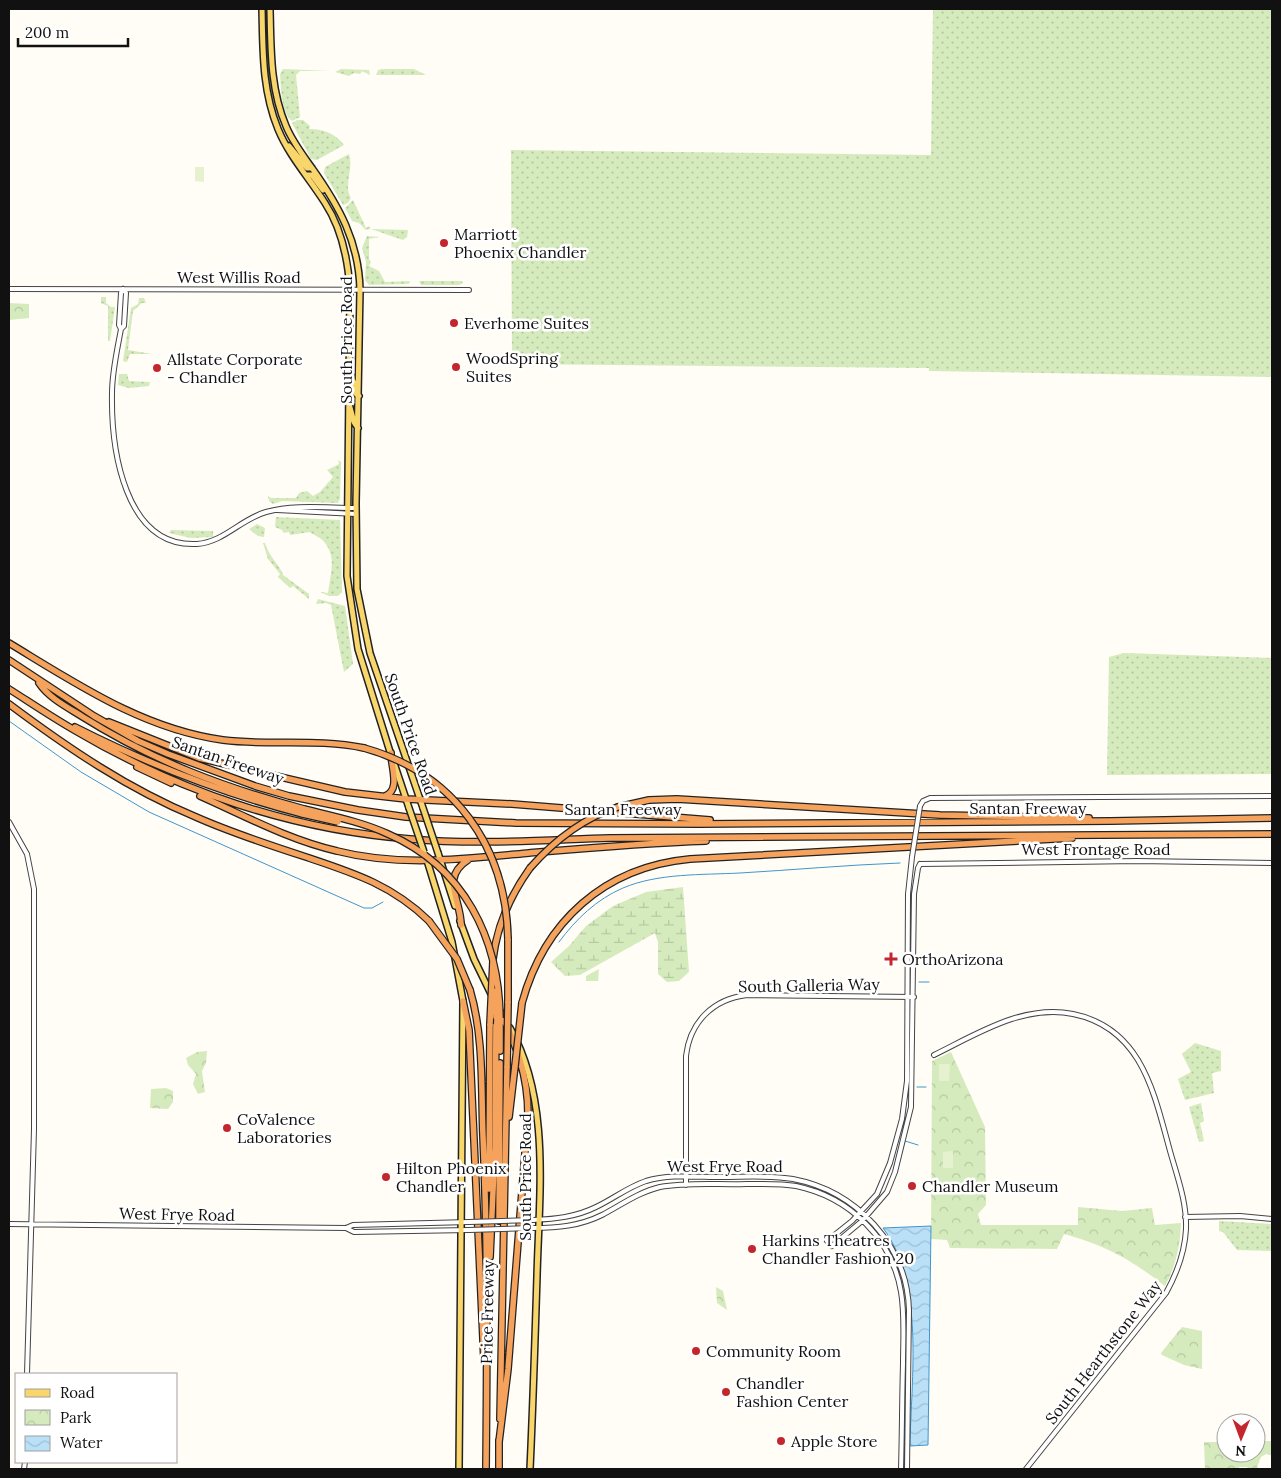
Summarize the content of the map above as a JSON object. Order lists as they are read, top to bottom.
{
  "streets": {
    "highway": ["Santan Freeway", "Price Freeway"],
    "main road": ["South Price Road"],
    "street": [
      "West Willis Road",
      "West Frontage Road",
      "South Galleria Way",
      "West Frye Road",
      "South Hearthstone Way"
    ]
  },
  "crossings": [
    ["West Willis Road", "South Price Road"],
    ["South Price Road", "West Frye Road"],
    ["South Galleria Way", "West Frye Road"]
  ],
  "places": {
    "other": [
      "Marriott Phoenix Chandler",
      "Everhome Suites",
      "WoodSpring Suites",
      "Allstate Corporate - Chandler",
      "CoValence Laboratories",
      "Hilton Phoenix Chandler",
      "Chandler Museum",
      "Harkins Theatres Chandler Fashion 20",
      "Community Room",
      "Chandler Fashion Center",
      "Apple Store"
    ],
    "health": ["OrthoArizona"]
  },
  "legend": ["Road", "Park", "Water"],
  "scale_bar": "200 m",
  "north": "bottom"
}
